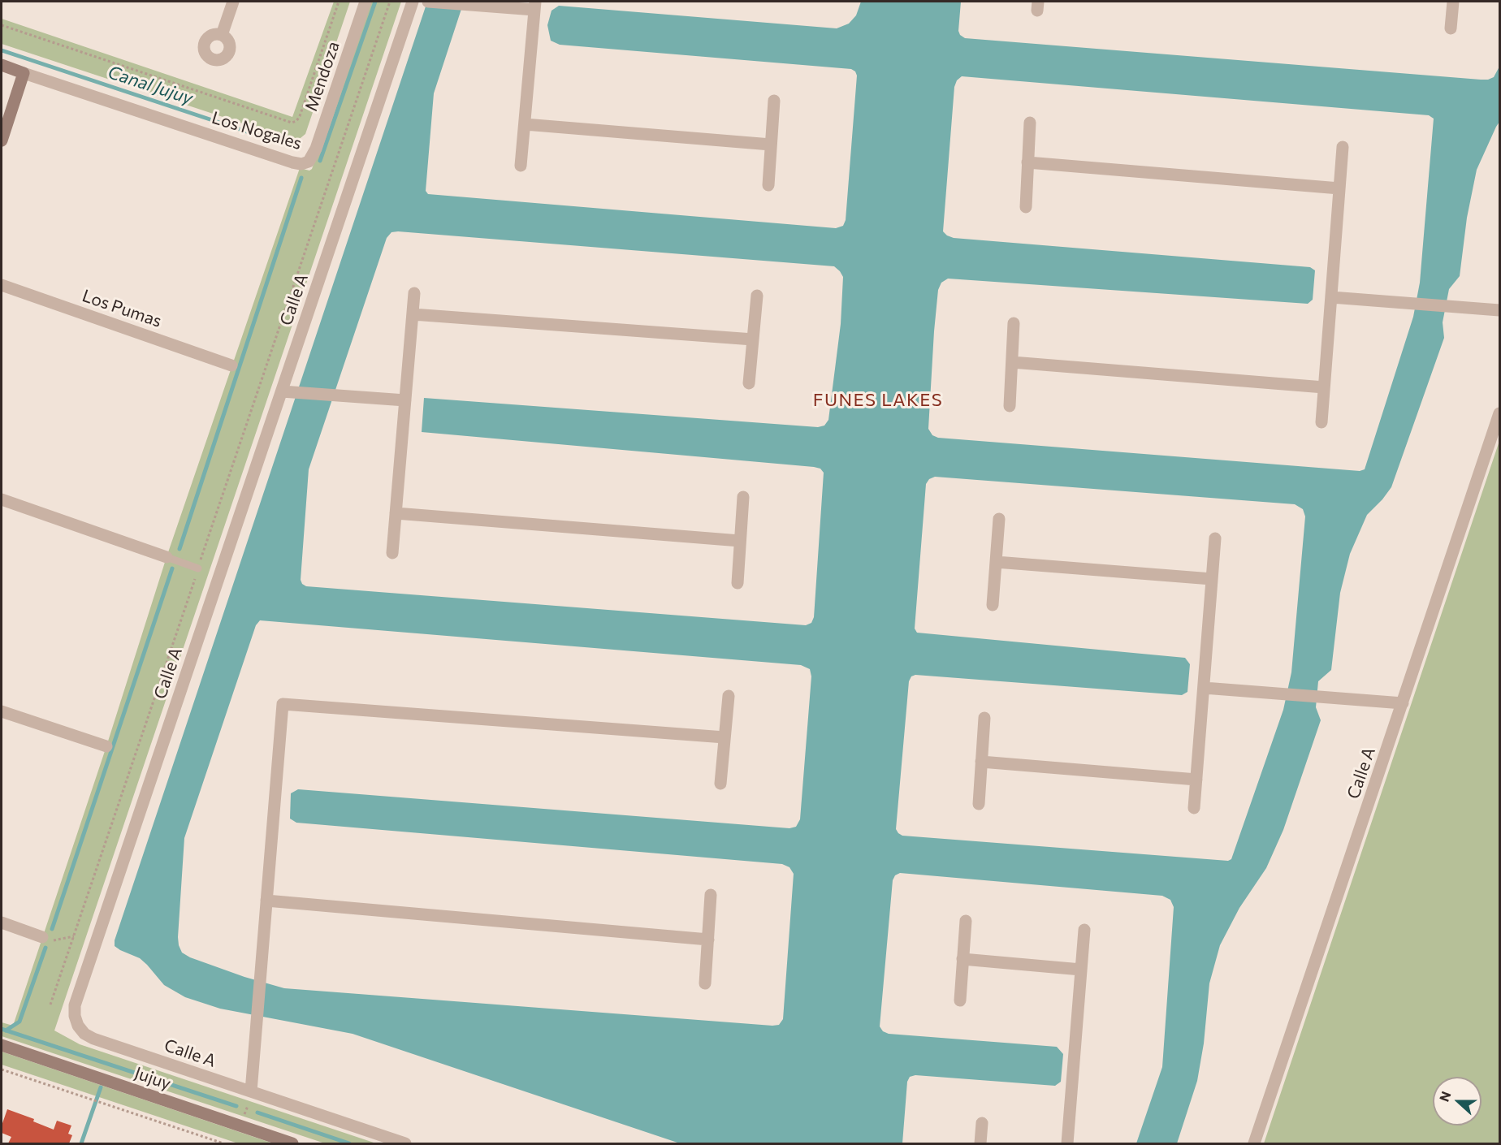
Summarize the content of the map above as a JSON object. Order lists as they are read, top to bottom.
{
  "streets": {
    "street": [
      "Mendoza",
      "Los Nogales",
      "Calle A",
      "Los Pumas",
      "Jujuy"
    ]
  },
  "crossings": [
    ["Mendoza", "Los Nogales"]
  ],
  "districts": ["FUNES LAKES"],
  "water": ["Canal Jujuy"],
  "north": "left"
}
